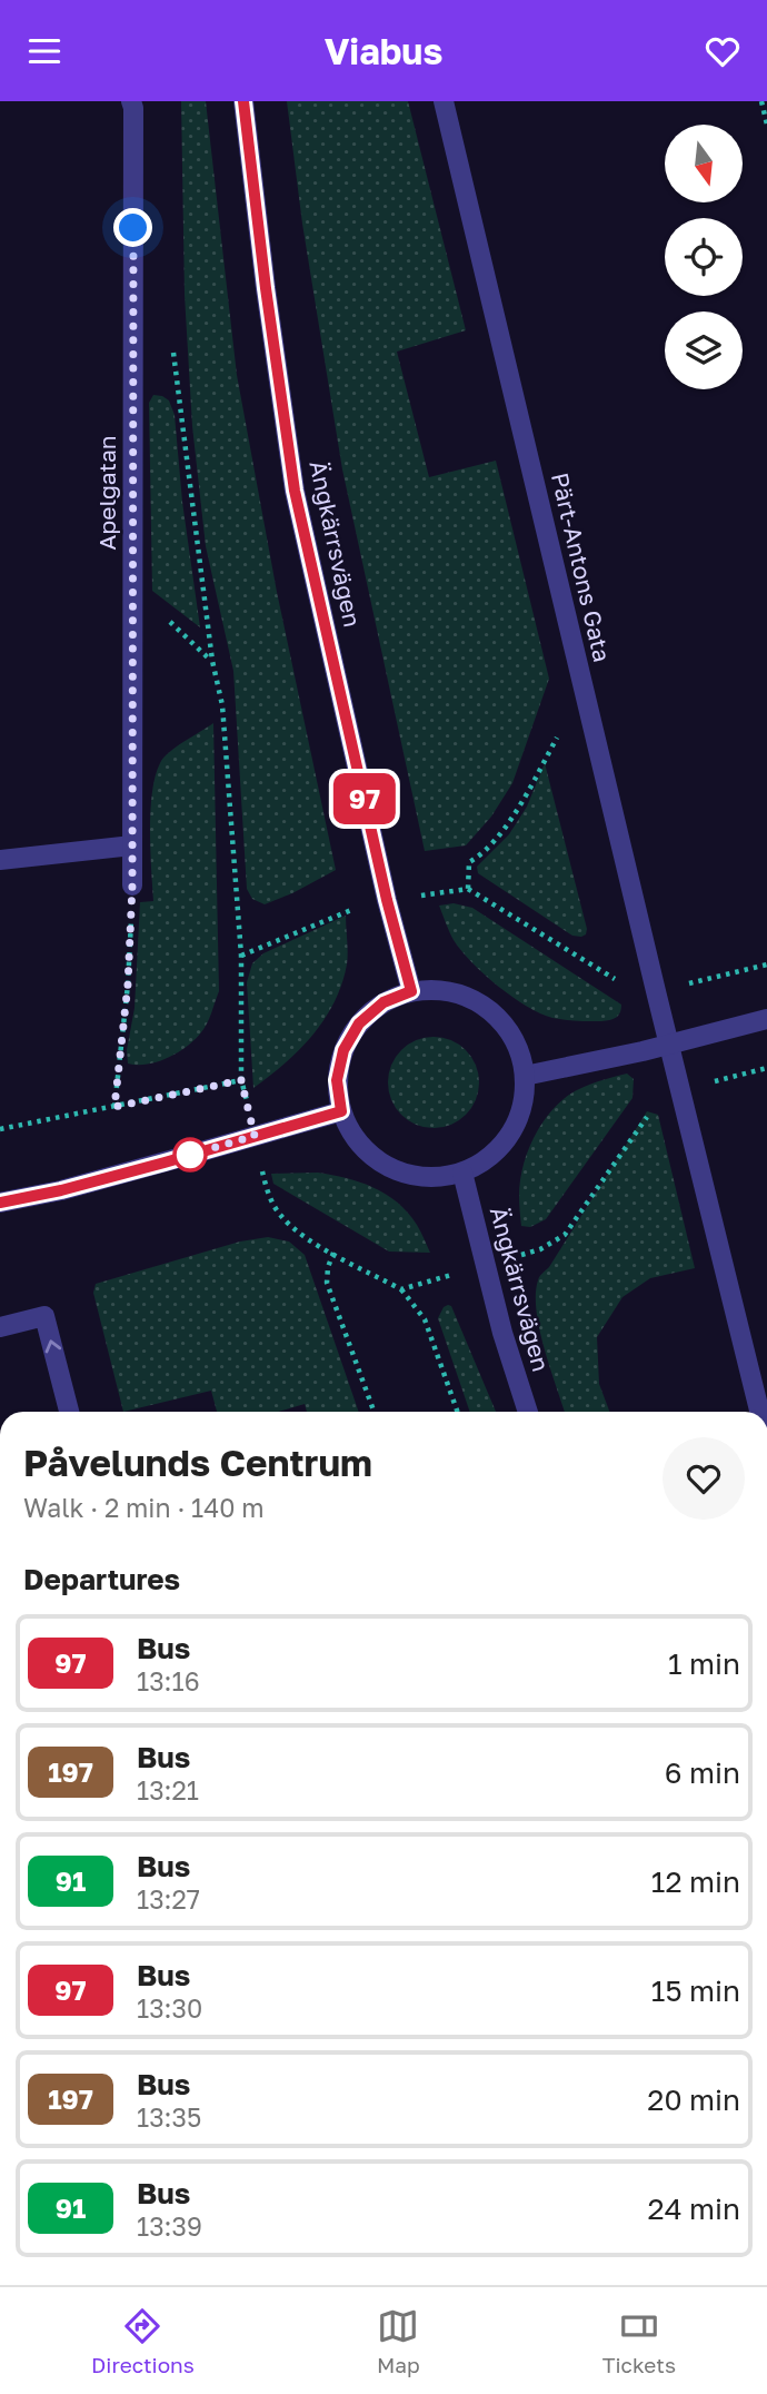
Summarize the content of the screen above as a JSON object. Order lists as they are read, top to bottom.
{
  "streets": {
    "street": ["Apelgatan", "Ängkärrsvägen", "Pärt-Antons Gata"]
  },
  "lines": ["bus line 97"],
  "north": "bottom",
  "page": {
    "header": "Viabus",
    "on_map": "97",
    "heading": [
      ["Påvelunds Centrum", "Walk · 2 min · 140 m"],
      "Departures"
    ],
    "list": [
      {
        "mark": "97",
        "name": "Bus",
        "note": "13:16",
        "value": "1 min"
      },
      {
        "mark": "197",
        "name": "Bus",
        "note": "13:21",
        "value": "6 min"
      },
      {
        "mark": "91",
        "name": "Bus",
        "note": "13:27",
        "value": "12 min"
      },
      {
        "mark": "97",
        "name": "Bus",
        "note": "13:30",
        "value": "15 min"
      },
      {
        "mark": "197",
        "name": "Bus",
        "note": "13:35",
        "value": "20 min"
      },
      {
        "mark": "91",
        "name": "Bus",
        "note": "13:39",
        "value": "24 min"
      }
    ],
    "tabs": ["Directions", "Map", "Tickets"]
  }
}
